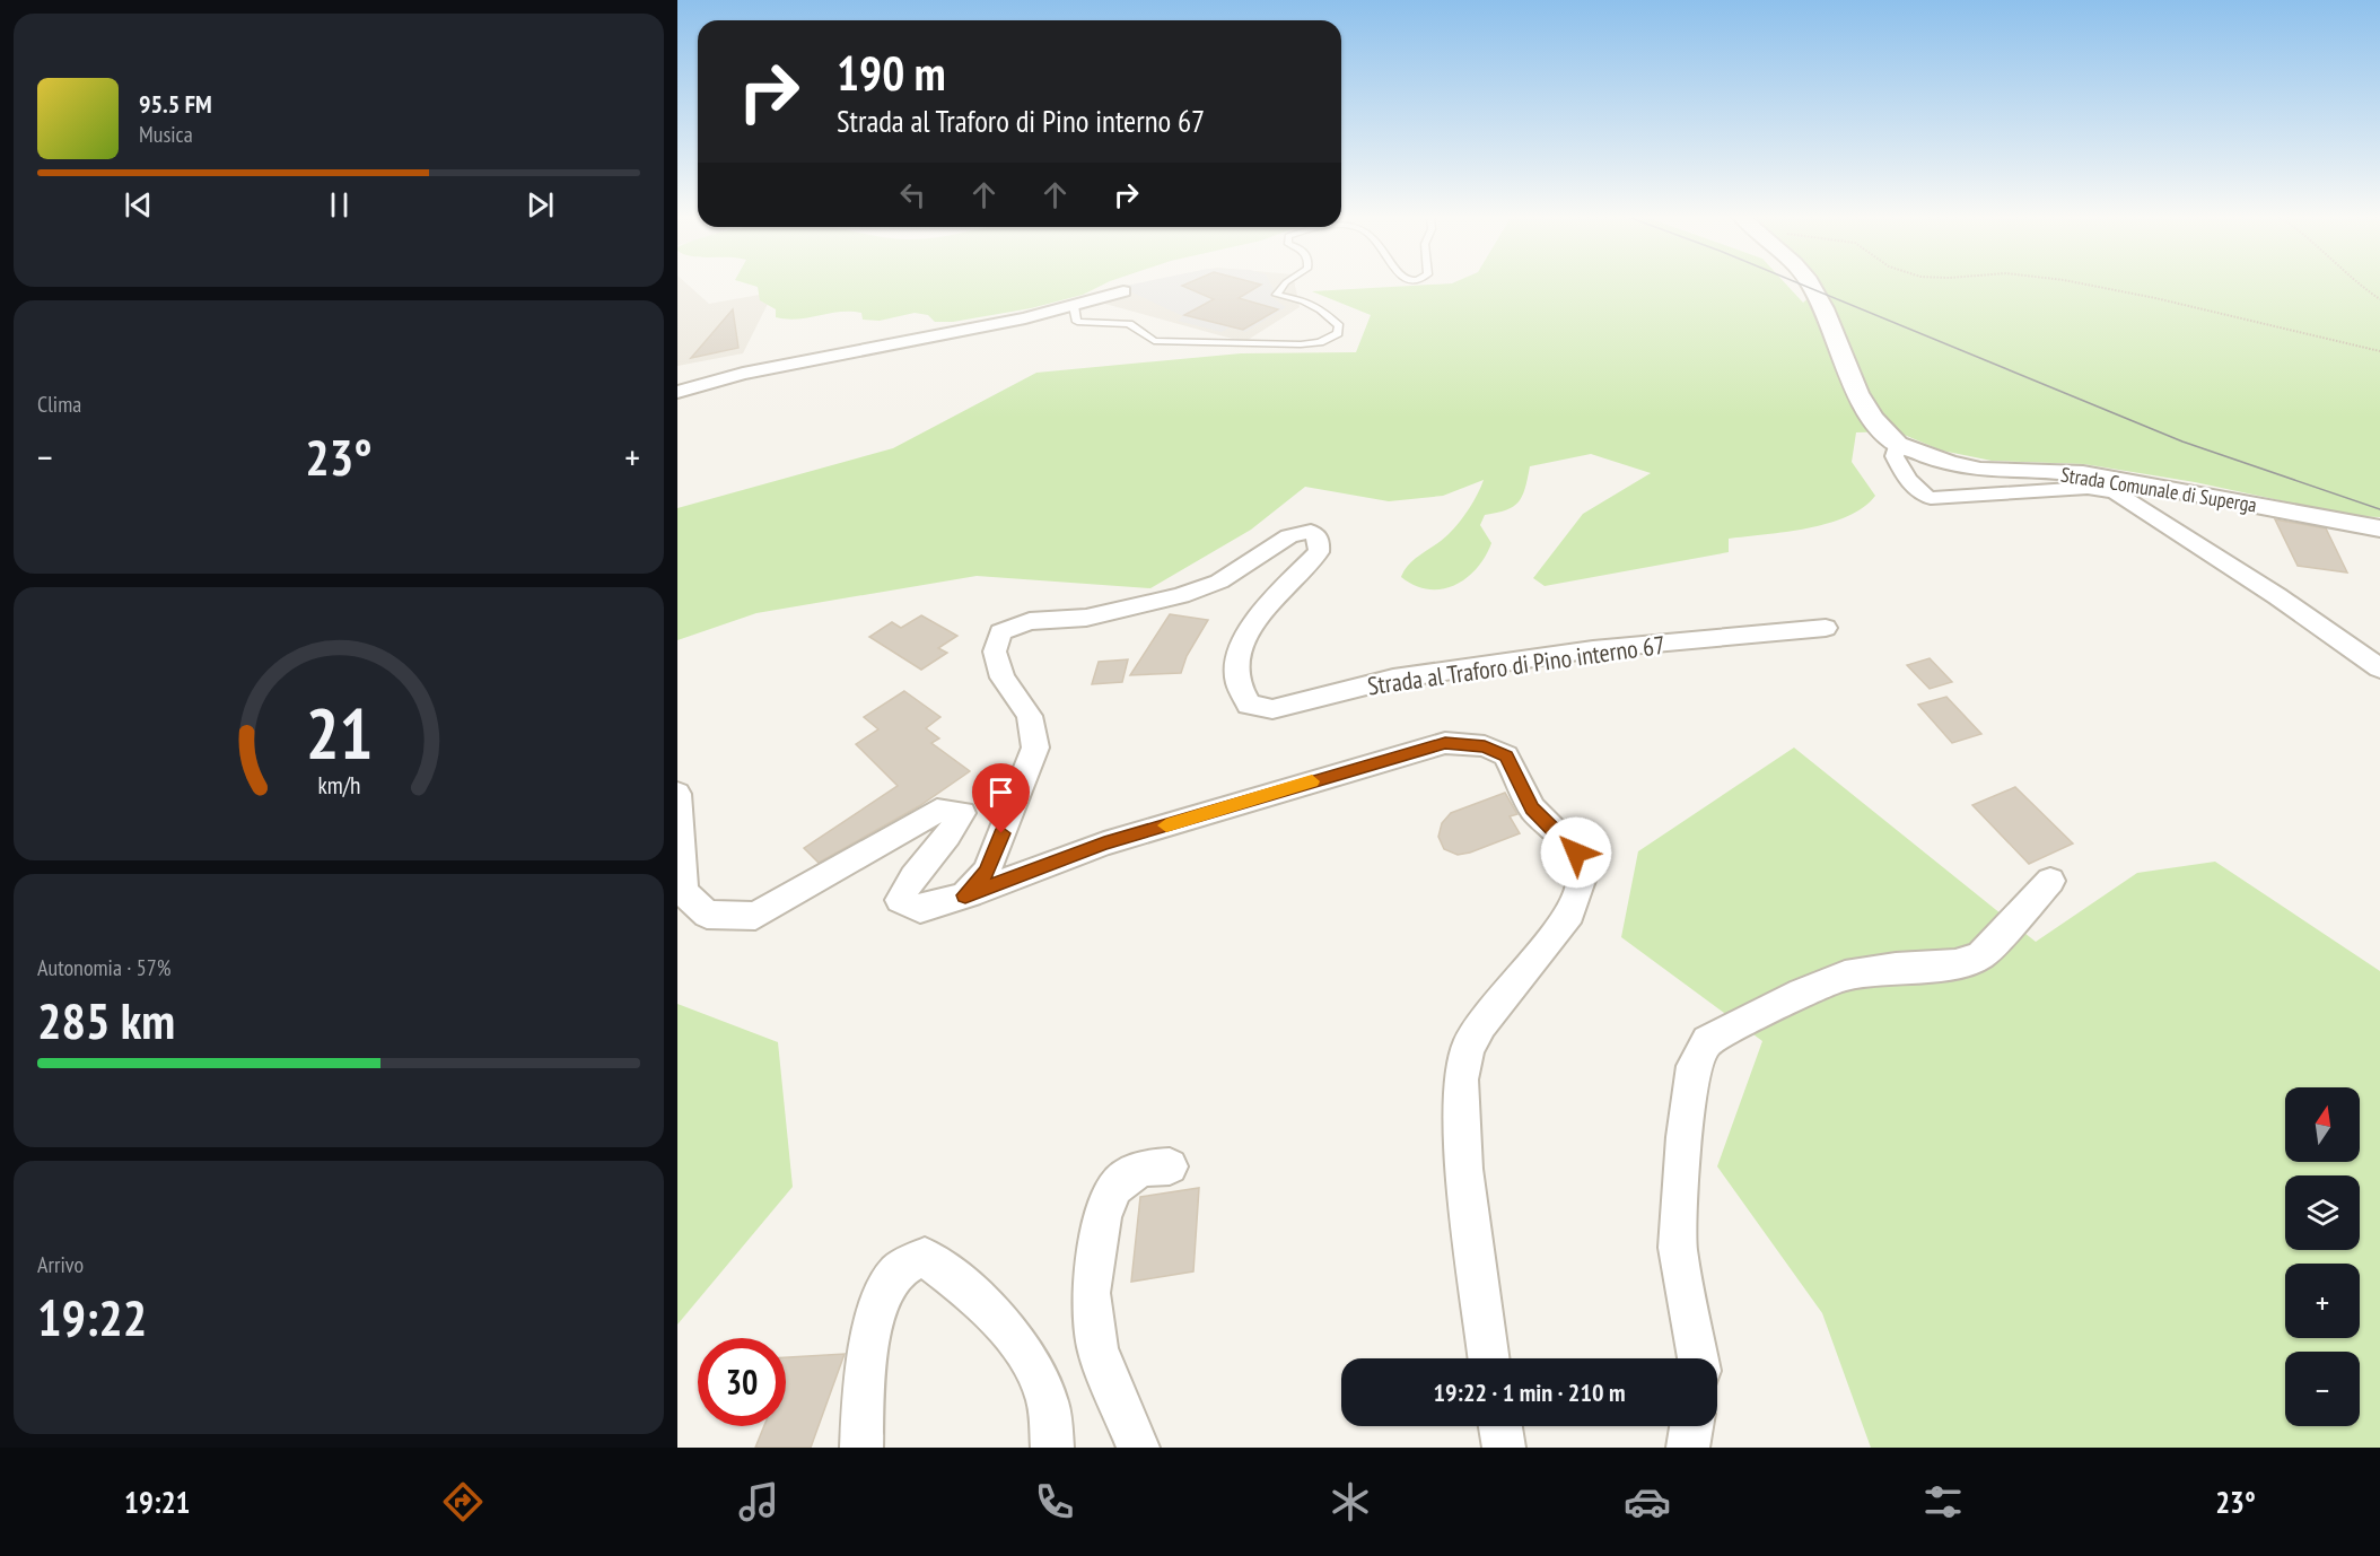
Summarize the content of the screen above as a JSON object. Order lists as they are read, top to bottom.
{
  "streets": {
    "street": ["Strada Comunale di Superga", "Strada al Traforo di Pino interno 67"]
  },
  "north": "top",
  "page": {
    "turn": ["190 m", "Strada al Traforo di Pino interno 67"],
    "song": ["95.5 FM", "Musica"],
    "tile": [
      "Clima",
      ["Autonomia · 57%", "285 km"],
      ["Arrivo", "19:22"]
    ],
    "heat": ["−", "23°", "+"],
    "map_buttons": ["+", "−"],
    "limit": "30",
    "trip": "19:22 · 1 min · 210 m",
    "tabs": ["19:21", "23°"],
    "gauge": ["21", "km/h"]
  }
}
